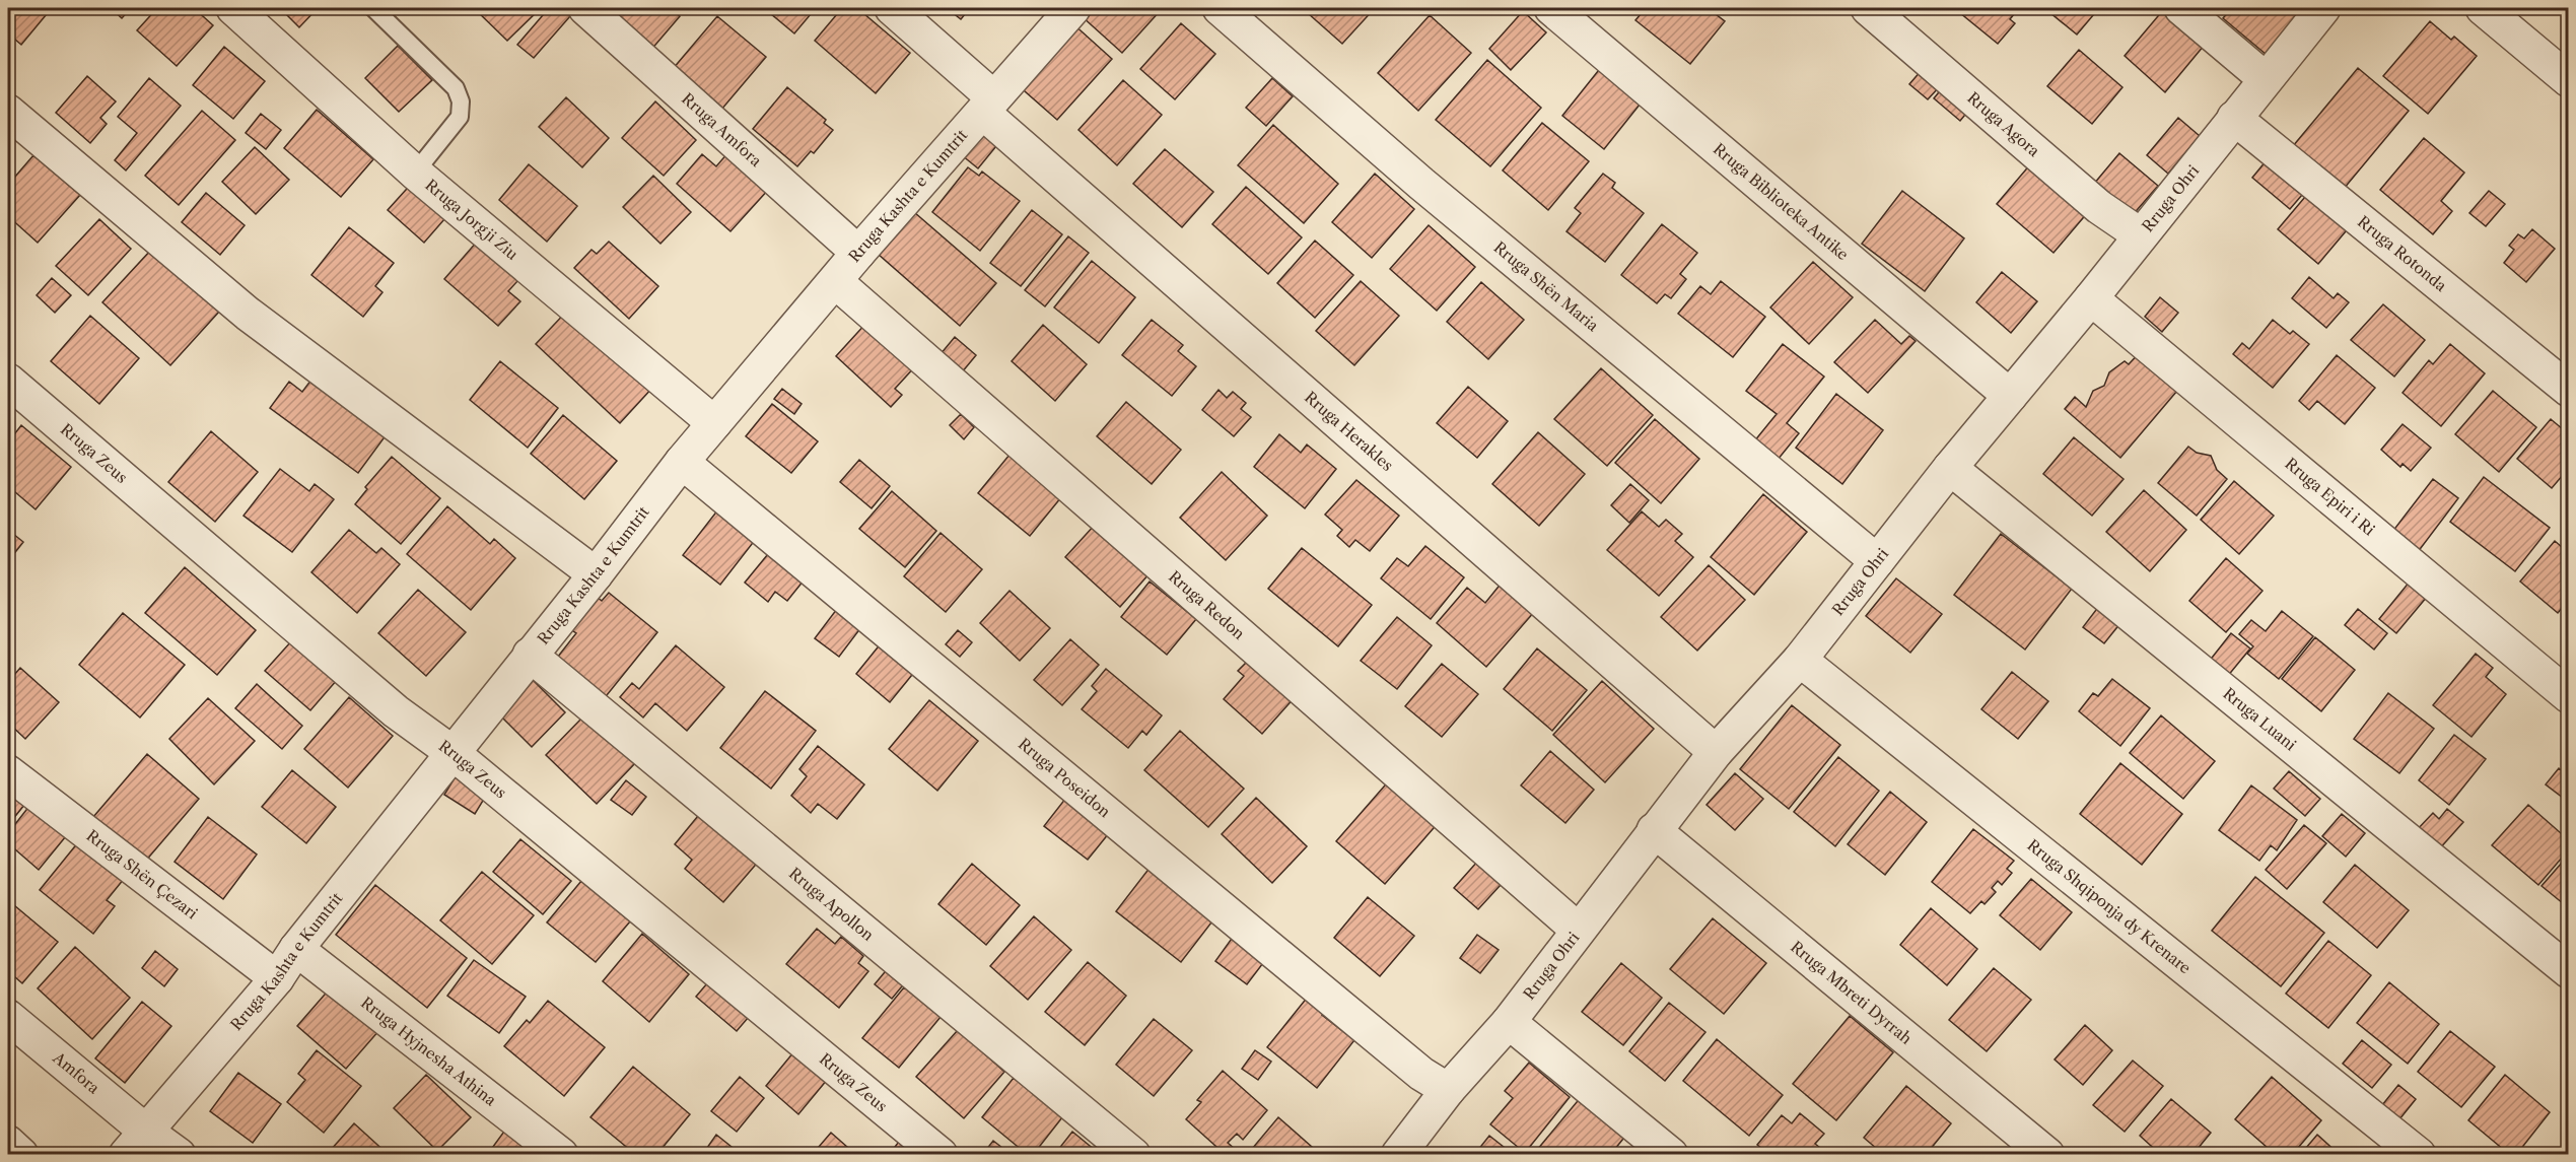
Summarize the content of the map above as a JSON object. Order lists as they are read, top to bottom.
{
  "streets": {
    "street": [
      "Rruga Agora",
      "Rruga Amfora",
      "Rruga Kashta e Kumtrit",
      "Rruga Ohri",
      "Rruga Biblioteka Antike",
      "Rruga Jorgji Ziu",
      "Rruga Rotonda",
      "Rruga Shën Maria",
      "Rruga Herakles",
      "Rruga Zeus",
      "Rruga Epiri i Ri",
      "Rruga Redon",
      "Rruga Luani",
      "Rruga Poseidon",
      "Rruga Shën Çezari",
      "Rruga Apollon",
      "Rruga Shqiponja dy Krenare",
      "Rruga Mbreti Dyrrah",
      "Rruga Hyjnesha Athina",
      "Amfora"
    ]
  },
  "crossings": [
    ["Rruga Agora", "Rruga Ohri"],
    ["Rruga Amfora", "Rruga Kashta e Kumtrit"],
    ["Rruga Kashta e Kumtrit", "Rruga Jorgji Ziu"],
    ["Rruga Kashta e Kumtrit", "Rruga Herakles"],
    ["Rruga Kashta e Kumtrit", "Rruga Zeus"],
    ["Rruga Kashta e Kumtrit", "Rruga Redon"],
    ["Rruga Kashta e Kumtrit", "Rruga Poseidon"],
    ["Rruga Kashta e Kumtrit", "Rruga Shën Çezari"],
    ["Rruga Kashta e Kumtrit", "Rruga Apollon"],
    ["Rruga Kashta e Kumtrit", "Rruga Hyjnesha Athina"],
    ["Rruga Kashta e Kumtrit", "Amfora"],
    ["Rruga Ohri", "Rruga Biblioteka Antike"],
    ["Rruga Ohri", "Rruga Rotonda"],
    ["Rruga Ohri", "Rruga Shën Maria"],
    ["Rruga Ohri", "Rruga Herakles"],
    ["Rruga Ohri", "Rruga Epiri i Ri"],
    ["Rruga Ohri", "Rruga Redon"],
    ["Rruga Ohri", "Rruga Luani"],
    ["Rruga Ohri", "Rruga Poseidon"],
    ["Rruga Ohri", "Rruga Shqiponja dy Krenare"],
    ["Rruga Ohri", "Rruga Mbreti Dyrrah"]
  ]
}
